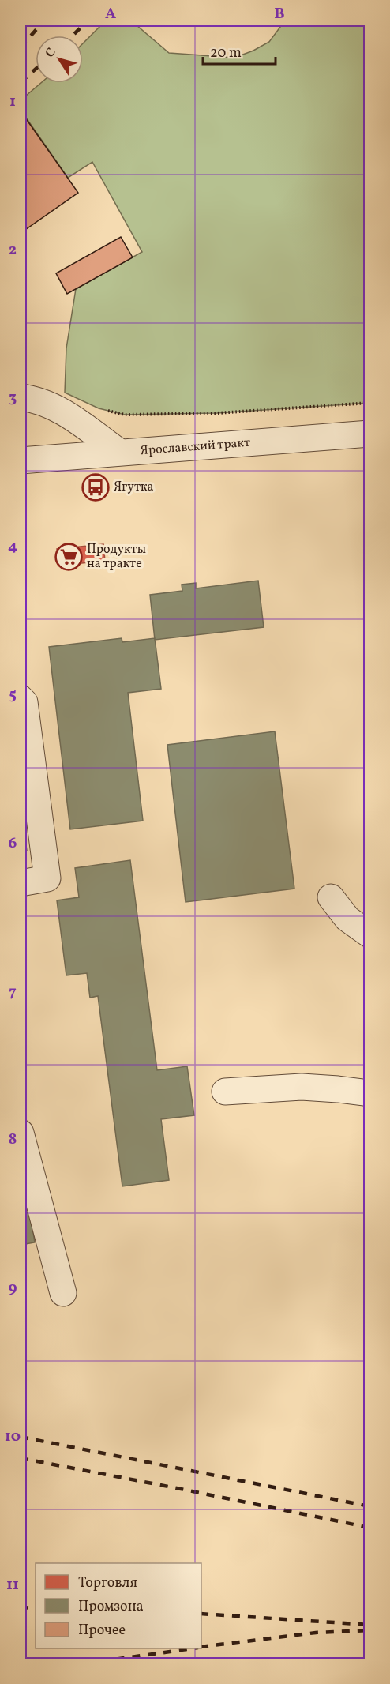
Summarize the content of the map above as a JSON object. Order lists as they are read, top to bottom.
{
  "streets": {
    "street": ["Ярославский тракт"]
  },
  "places": {
    "bus stop": ["Ягутка"],
    "supermarket": ["Продукты на тракте"]
  },
  "legend": ["Торговля", "Промзона", "Прочее"],
  "scale_bar": "20 m",
  "north": "top left",
  "grid": {
    "columns": ["A", "B"],
    "rows": [
      "1",
      "2",
      "3",
      "4",
      "5",
      "6",
      "7",
      "8",
      "9",
      "10",
      "11"
    ]
  }
}
